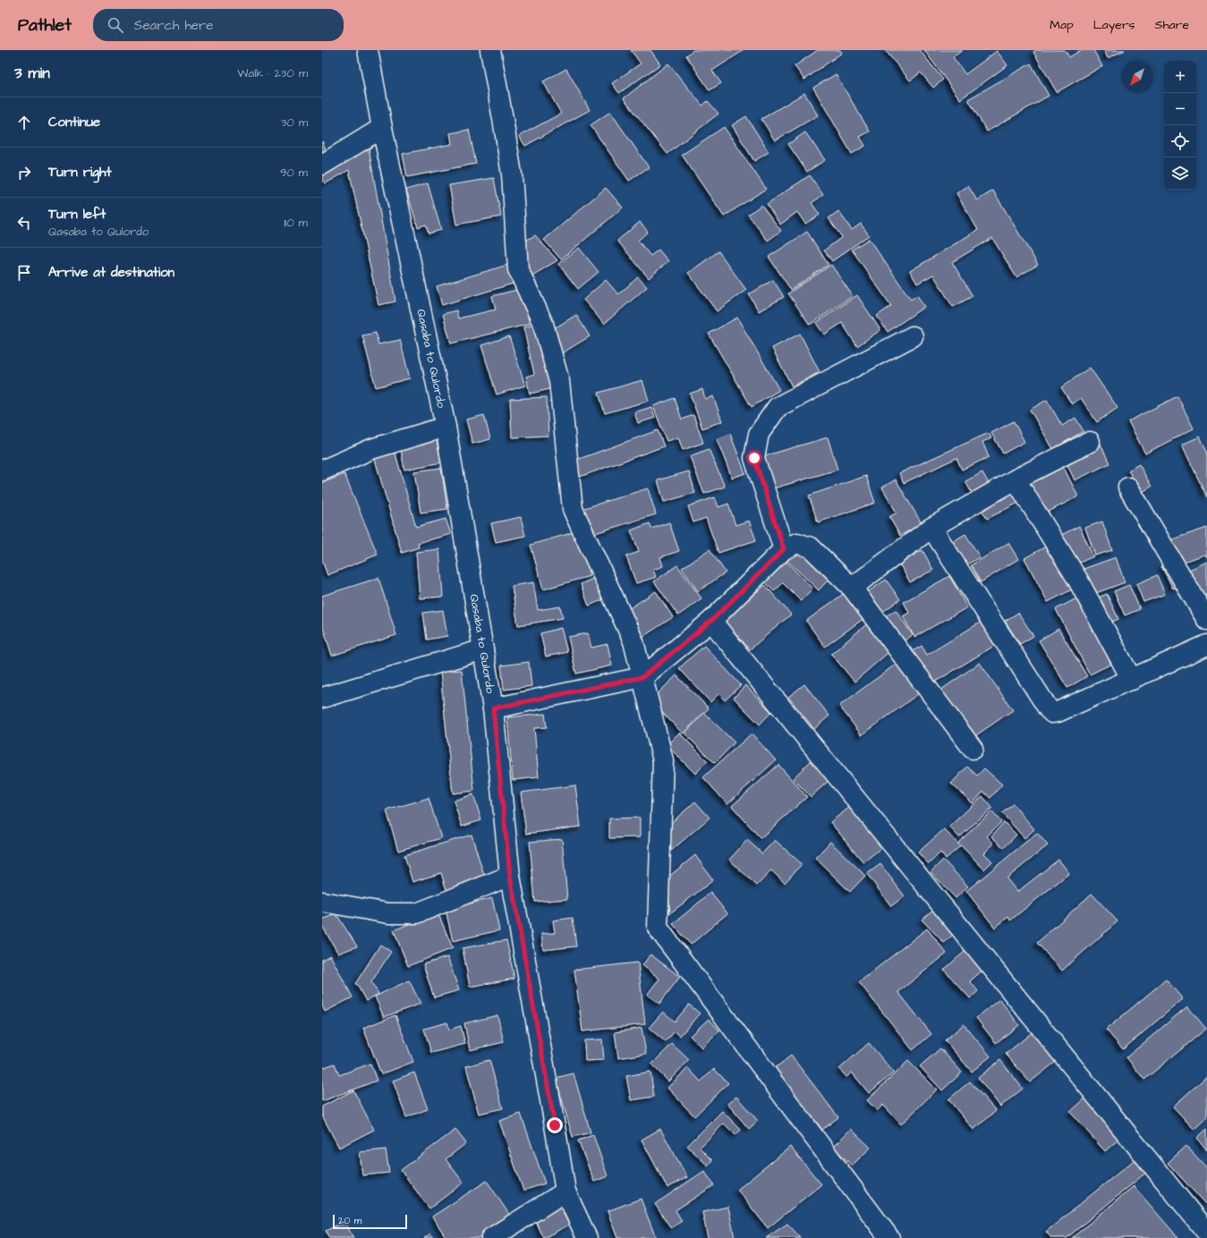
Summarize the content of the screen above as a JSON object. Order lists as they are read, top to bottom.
{
  "streets": {
    "street": ["Qasaba to Qulordo"]
  },
  "scale_bar": "20 m",
  "north": "bottom left",
  "page": {
    "header": "Pathlet",
    "search": "Search here",
    "nav": ["Map", "Layers", "Share"],
    "heading": ["3 min", "Walk · 230 m"],
    "map_buttons": ["+", "−"],
    "list": [
      ["Continue", "30 m"],
      ["Turn right", "90 m"],
      ["Turn left", "Qasaba to Qulordo", "110 m"],
      "Arrive at destination"
    ],
    "scale": "20 m"
  }
}
